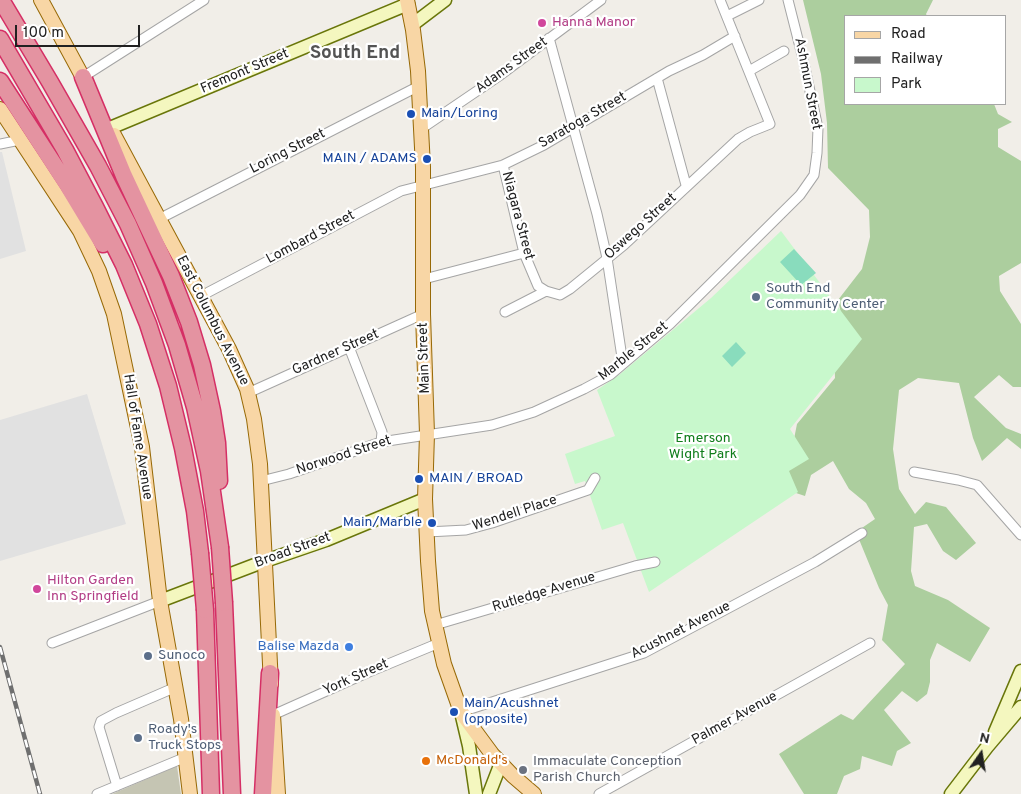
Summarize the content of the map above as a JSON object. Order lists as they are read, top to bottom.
{
  "streets": {
    "main road": [
      "Fremont Street",
      "East Columbus Avenue",
      "Main Street",
      "Hall of Fame Avenue",
      "Broad Street"
    ],
    "street": [
      "Adams Street",
      "Ashmun Street",
      "Saratoga Street",
      "Loring Street",
      "Niagara Street",
      "Oswego Street",
      "Lombard Street",
      "Marble Street",
      "Gardner Street",
      "Norwood Street",
      "Wendell Place",
      "Rutledge Avenue",
      "Acushnet Avenue",
      "York Street",
      "Palmer Avenue"
    ]
  },
  "crossings": [
    ["Adams Street", "Main Street"],
    ["Fremont Street", "East Columbus Avenue"],
    ["Fremont Street", "Main Street"],
    ["Ashmun Street", "Marble Street"],
    ["Saratoga Street", "Niagara Street"],
    ["Saratoga Street", "Lombard Street"],
    ["Saratoga Street", "Main Street"],
    ["Loring Street", "East Columbus Avenue"],
    ["Loring Street", "Main Street"],
    ["Niagara Street", "Oswego Street"],
    ["Lombard Street", "East Columbus Avenue"],
    ["Lombard Street", "Main Street"],
    ["East Columbus Avenue", "Gardner Street"],
    ["East Columbus Avenue", "Norwood Street"],
    ["East Columbus Avenue", "Broad Street"],
    ["East Columbus Avenue", "York Street"],
    ["Marble Street", "Main Street"],
    ["Marble Street", "Norwood Street"],
    ["Gardner Street", "Main Street"],
    ["Main Street", "Norwood Street"],
    ["Main Street", "Wendell Place"],
    ["Main Street", "Broad Street"],
    ["Main Street", "Rutledge Avenue"],
    ["Main Street", "Acushnet Avenue"],
    ["Main Street", "York Street"],
    ["Hall of Fame Avenue", "Broad Street"]
  ],
  "districts": ["South End"],
  "parks": ["Emerson Wight Park"],
  "places": [
    "Hanna Manor",
    "Main/Loring",
    "MAIN / ADAMS",
    "South End Community Center",
    "MAIN / BROAD",
    "Main/Marble",
    "Hilton Garden Inn Springfield",
    "Balise Mazda",
    "Sunoco",
    "Main/Acushnet (opposite)",
    "Roady's Truck Stops",
    "McDonald's",
    "Immaculate Conception Parish Church"
  ],
  "legend": ["Road", "Railway", "Park"],
  "scale_bar": "100 m",
  "north": "top"
}
